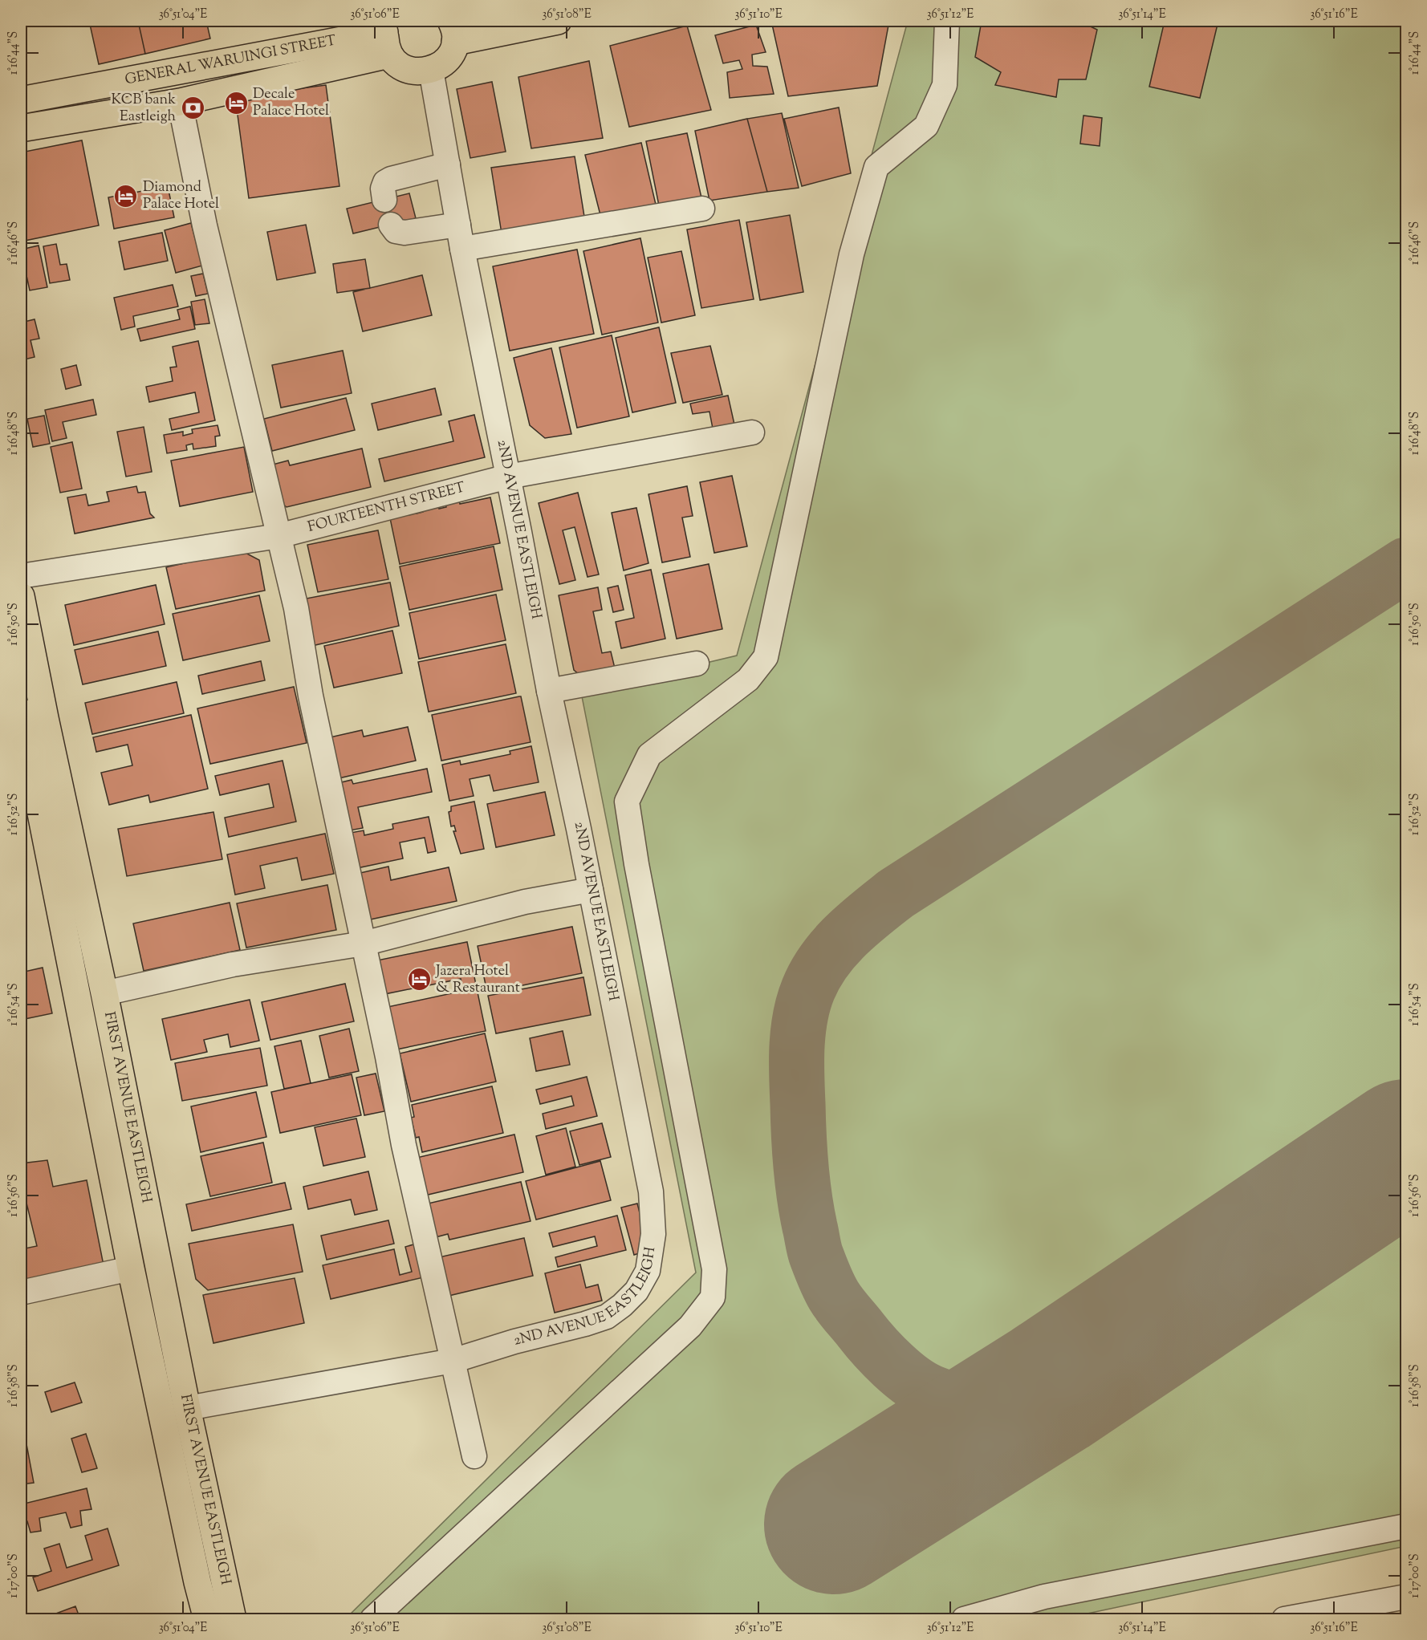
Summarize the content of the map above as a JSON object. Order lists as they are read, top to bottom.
{
  "streets": {
    "main road": ["GENERAL WARUINGI STREET", "FIRST AVENUE EASTLEIGH"],
    "street": ["FOURTEENTH STREET", "2ND AVENUE EASTLEIGH"]
  },
  "crossings": [
    ["FOURTEENTH STREET", "2ND AVENUE EASTLEIGH"],
    ["2ND AVENUE EASTLEIGH", "FIRST AVENUE EASTLEIGH"]
  ],
  "places": {
    "hotel": ["Decale Palace Hotel", "Diamond Palace Hotel", "Jazera Hotel & Restaurant"],
    "bank": ["KCB bank Eastleigh"]
  },
  "coordinates": [
    "36°51'04\"E",
    "36°51'06\"E",
    "36°51'08\"E",
    "36°51'10\"E",
    "36°51'12\"E",
    "36°51'14\"E",
    "36°51'16\"E",
    "1°16'44\"S",
    "1°16'46\"S",
    "1°16'48\"S",
    "1°16'50\"S",
    "1°16'52\"S",
    "1°16'54\"S",
    "1°16'56\"S",
    "1°16'58\"S",
    "1°17'00\"S"
  ]
}
